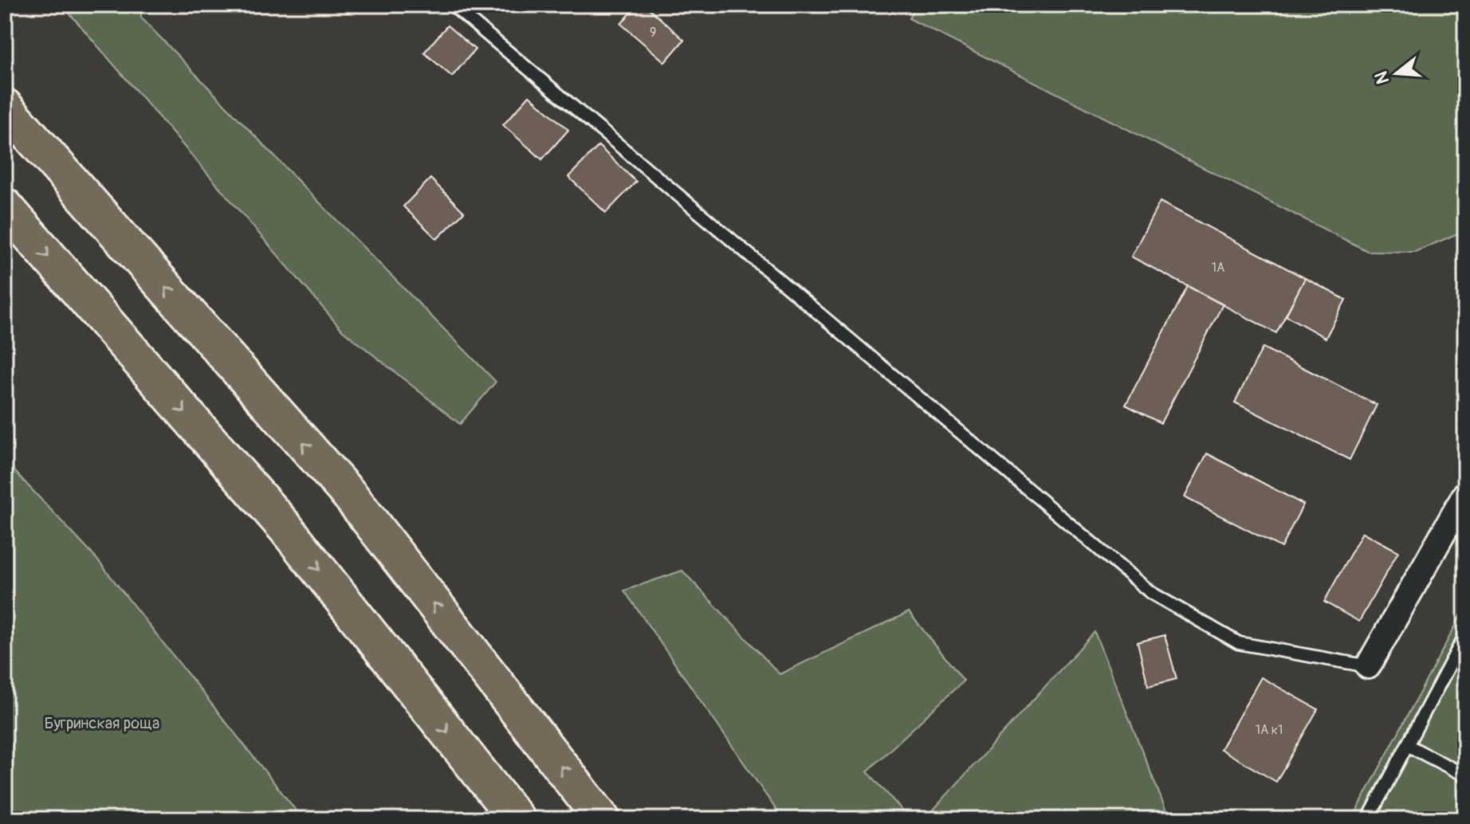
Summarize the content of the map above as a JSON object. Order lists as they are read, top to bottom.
{
  "parks": ["Бугринская роща"],
  "house_numbers": ["9", "1А", "1А к1"],
  "north": "left"
}
